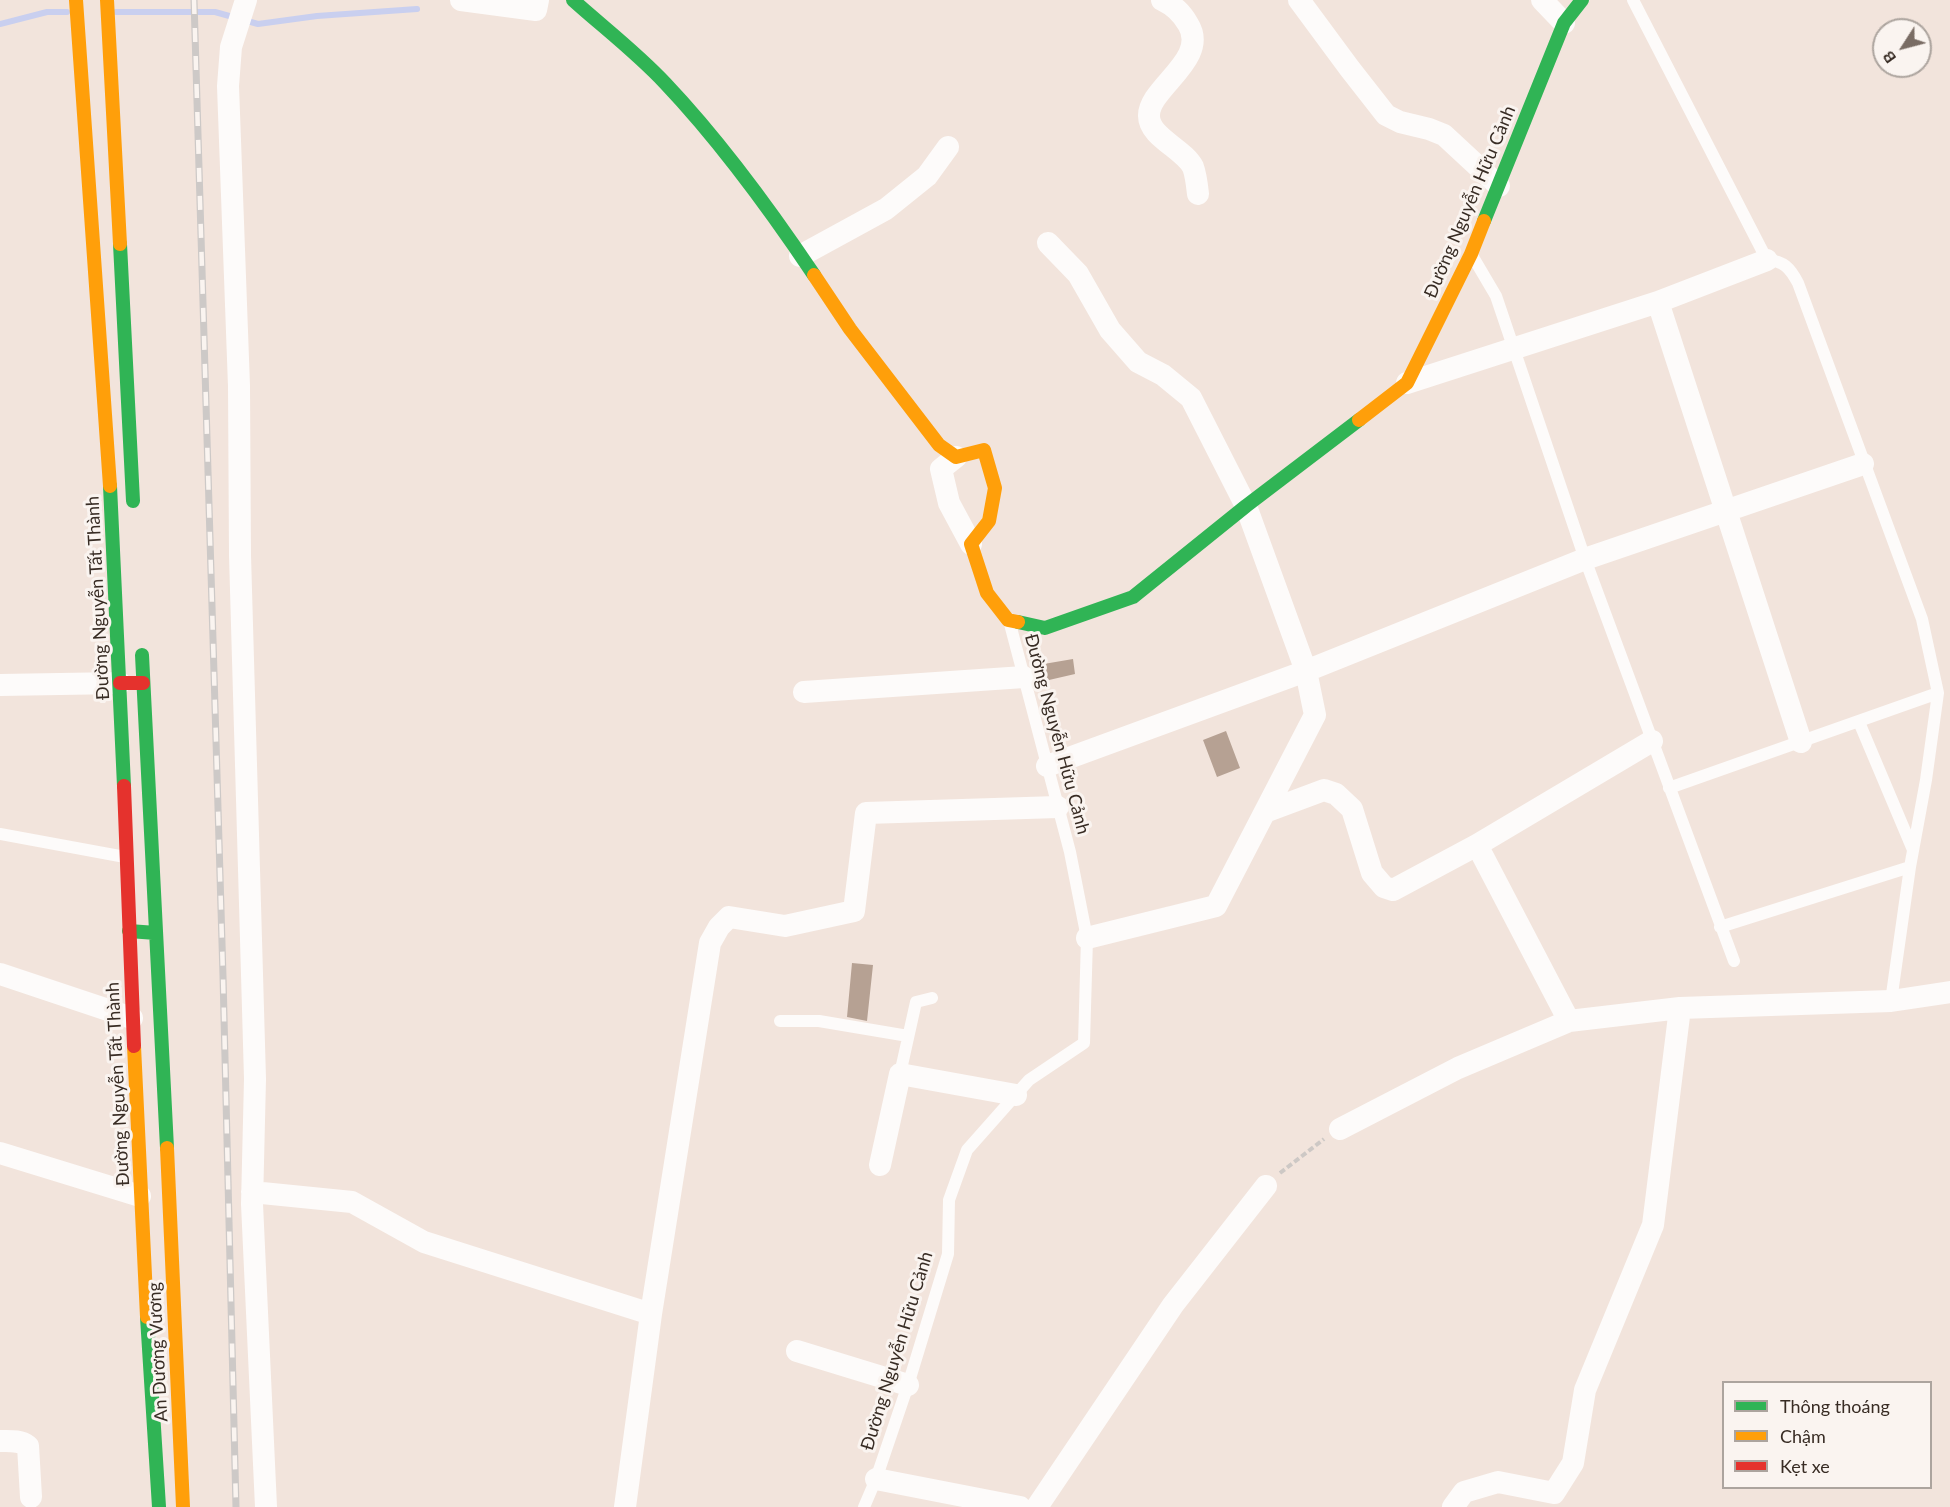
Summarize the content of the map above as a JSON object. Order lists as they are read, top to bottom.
{
  "streets": {
    "main road": ["Đường Nguyễn Hữu Cảnh", "Đường Nguyễn Tất Thành", "An Dương Vương"]
  },
  "crossings": [
    ["Đường Nguyễn Tất Thành", "An Dương Vương"]
  ],
  "legend": ["Thông thoáng", "Chậm", "Kẹt xe"],
  "north": "bottom left"
}
